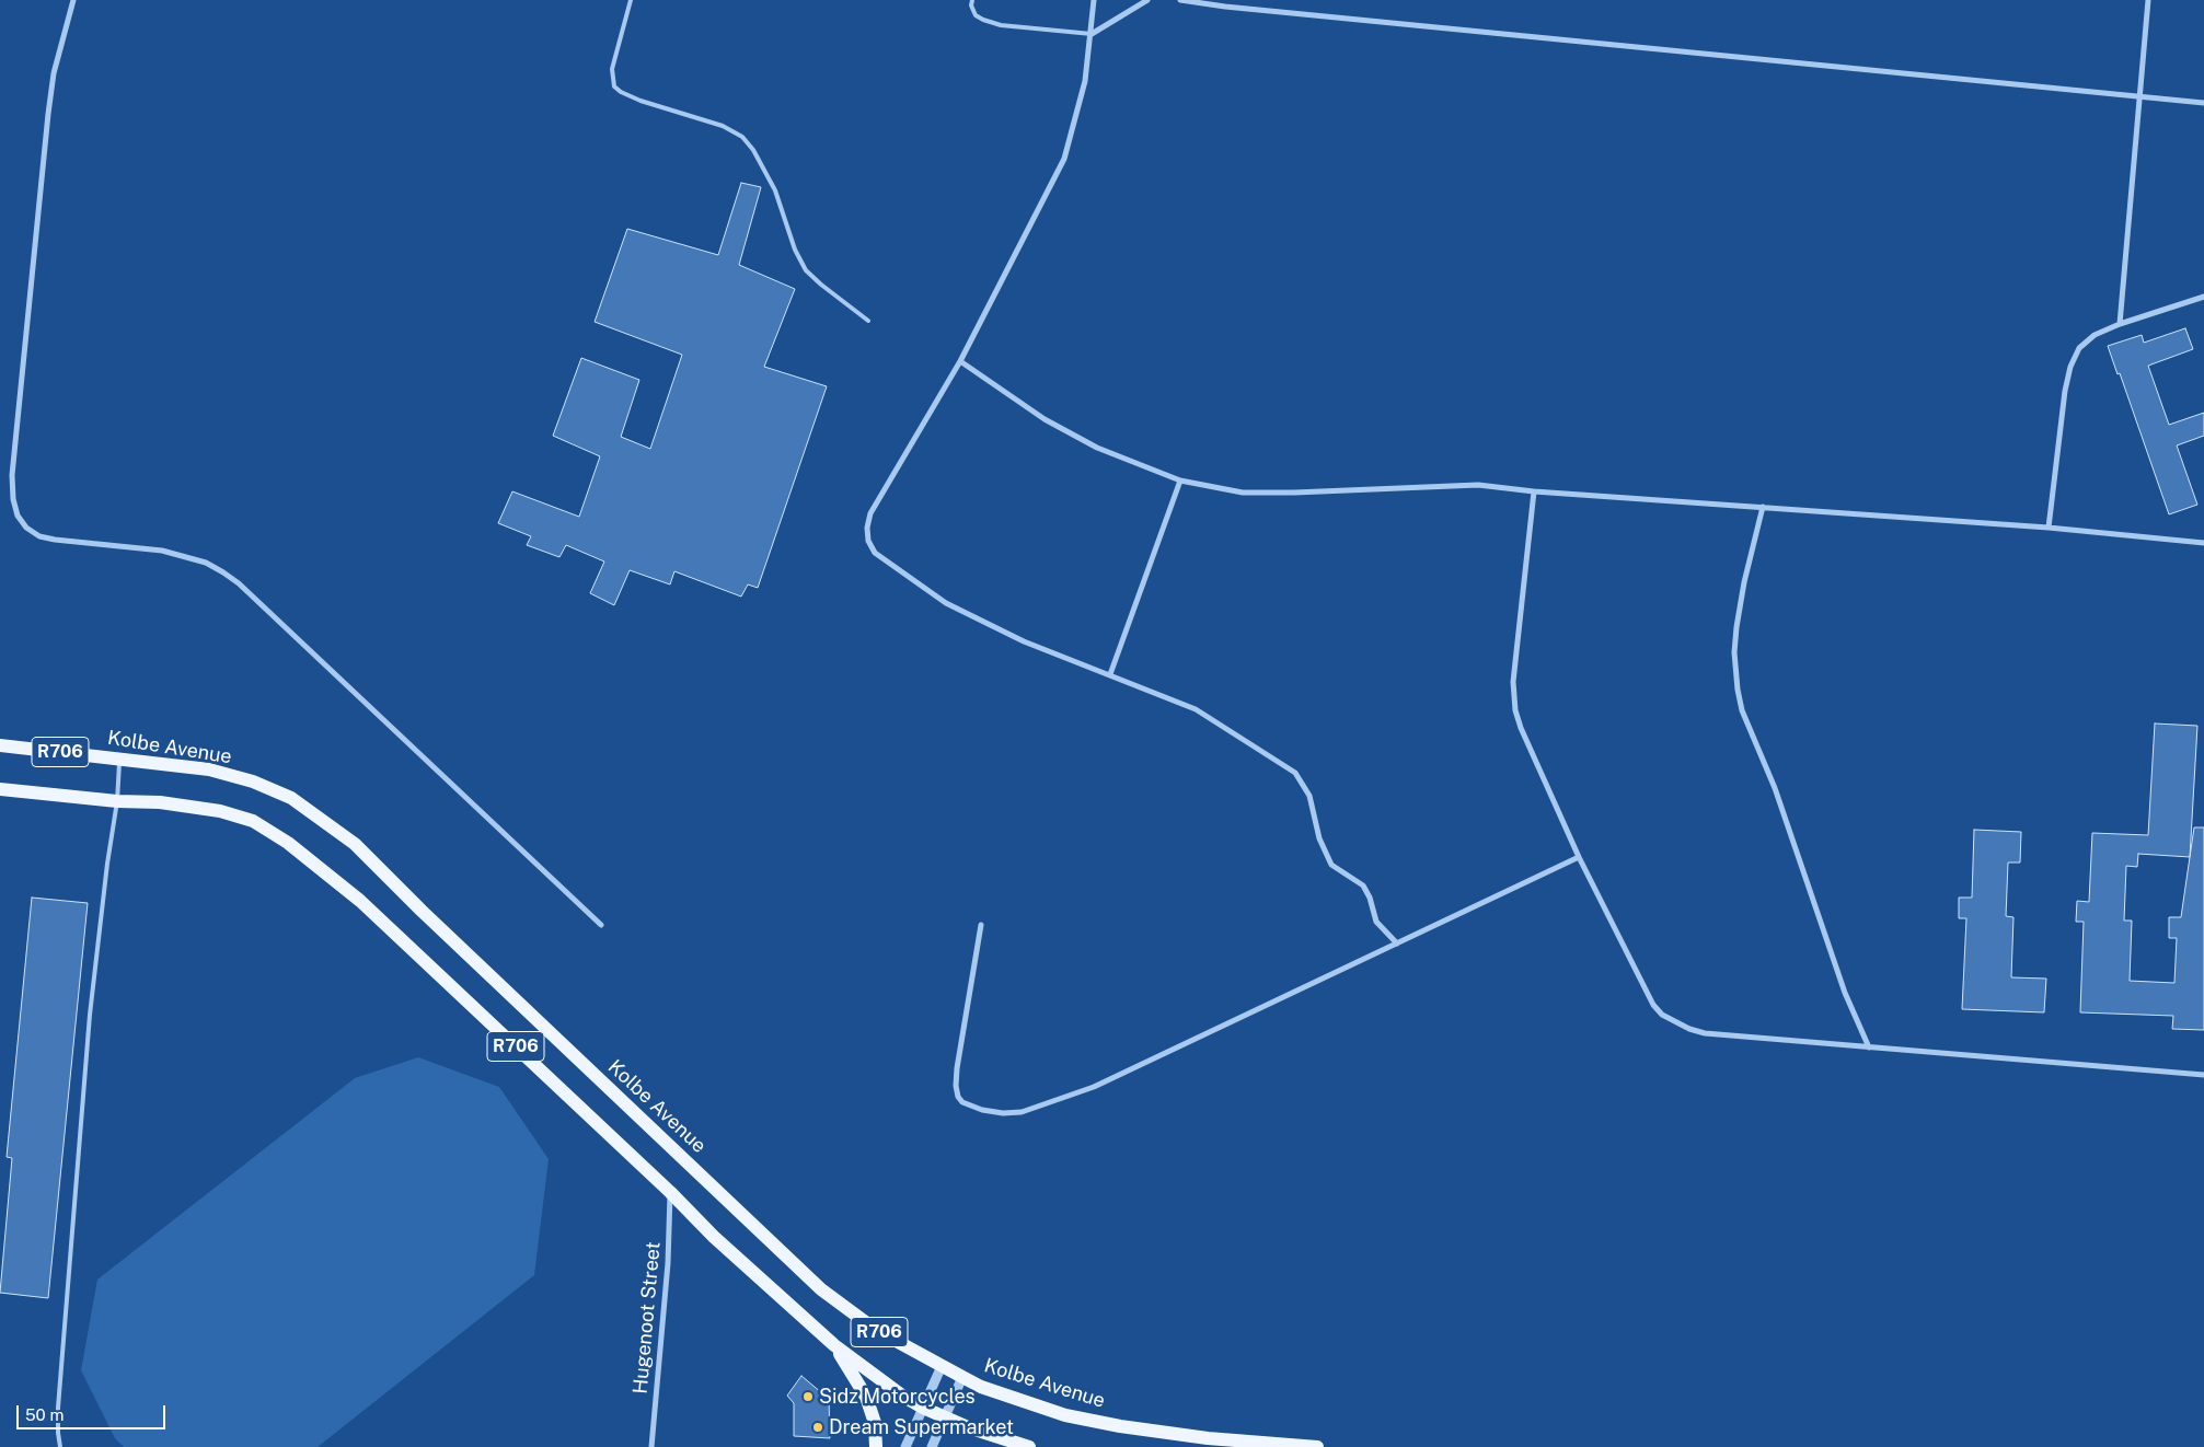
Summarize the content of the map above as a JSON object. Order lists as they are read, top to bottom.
{
  "streets": {
    "main road": ["Kolbe Avenue", "R706"],
    "street": ["Hugenoot Street"]
  },
  "crossings": [
    ["R706", "Hugenoot Street"]
  ],
  "places": ["Sidz Motorcycles", "Dream Supermarket"],
  "scale_bar": "50 m"
}
